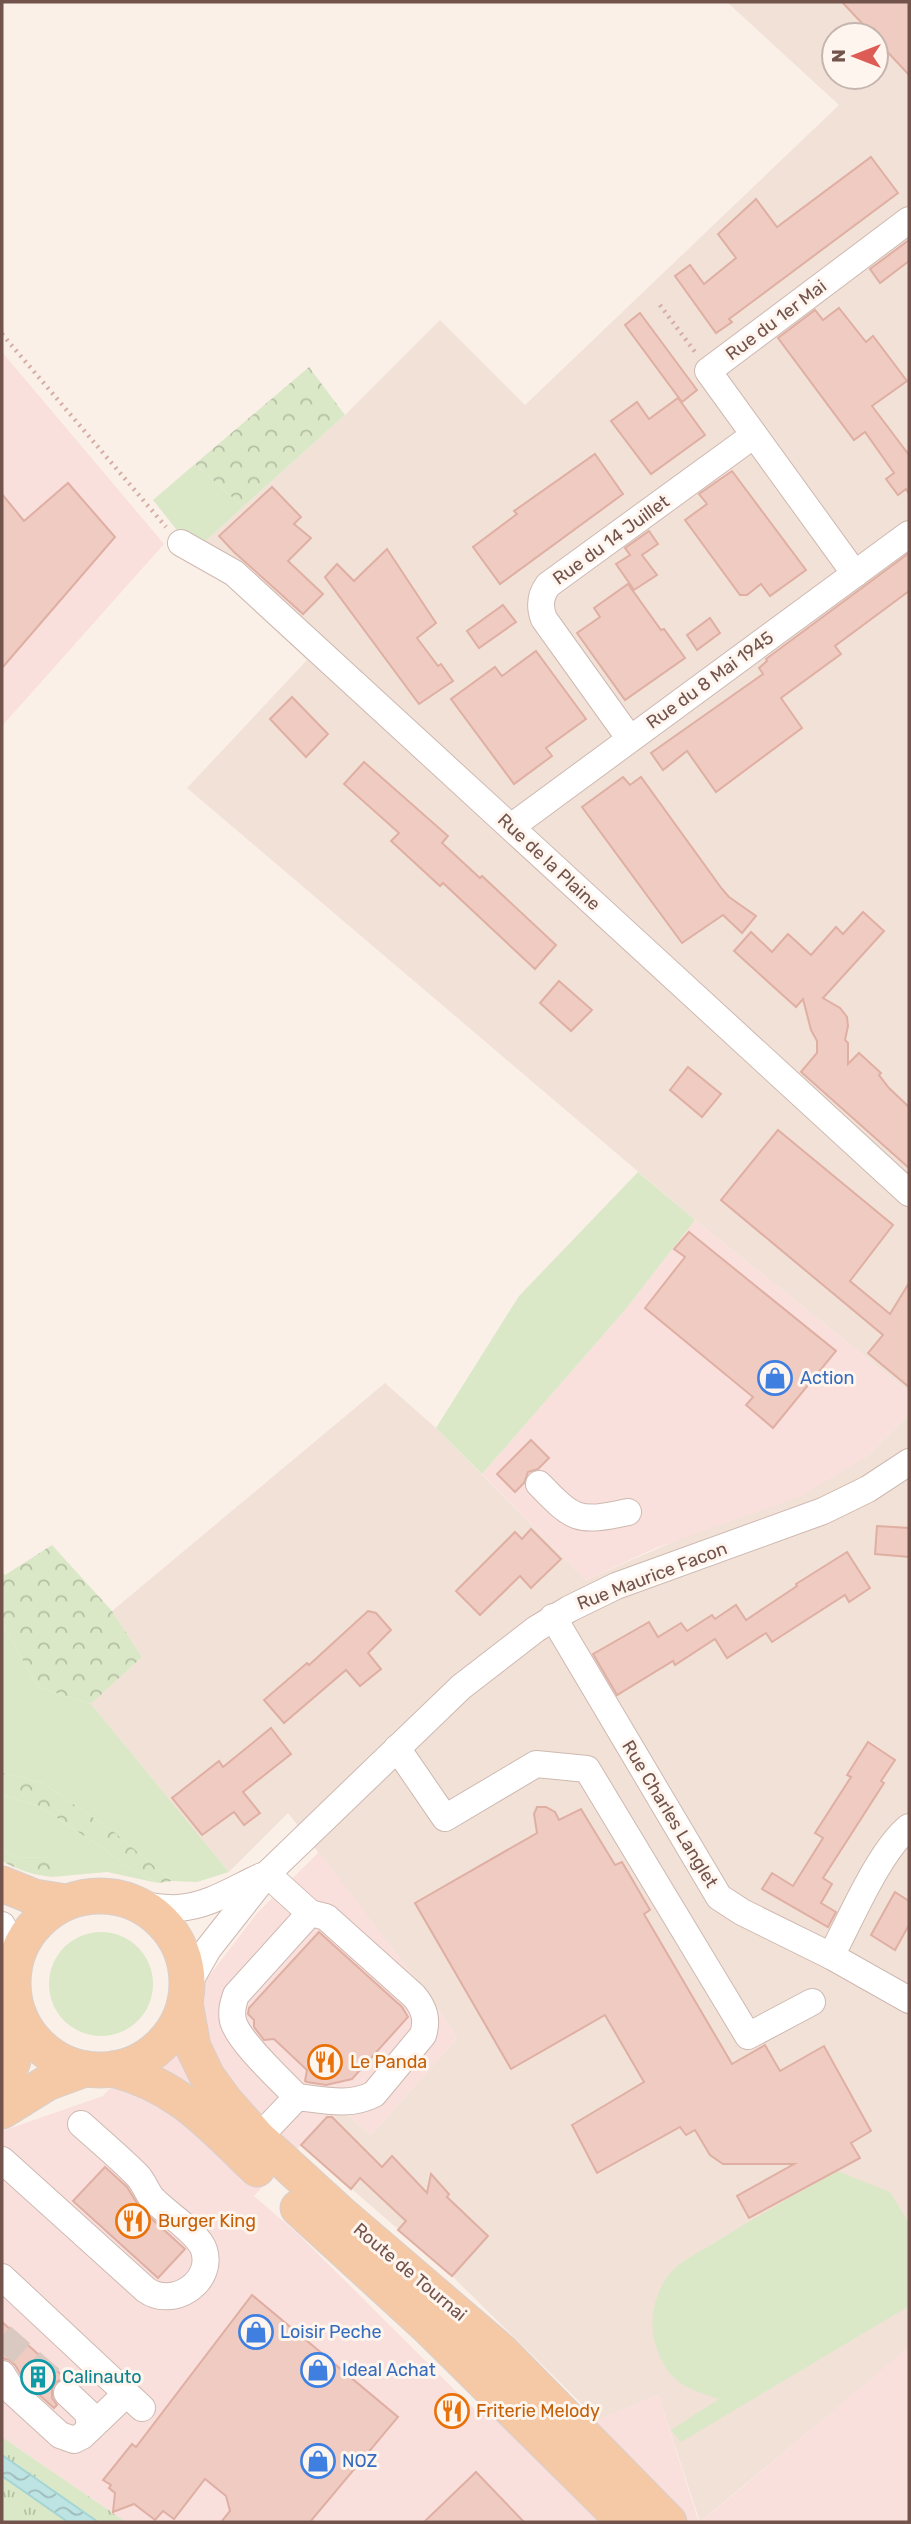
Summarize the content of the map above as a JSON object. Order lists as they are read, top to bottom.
{
  "streets": {
    "main road": ["Route de Tournai"],
    "street": [
      "Rue du 1er Mai",
      "Rue du 14 Juillet",
      "Rue du 8 Mai 1945",
      "Rue de la Plaine",
      "Rue Maurice Facon",
      "Rue Charles Langlet"
    ]
  },
  "crossings": [
    ["Rue du 1er Mai", "Rue du 14 Juillet"],
    ["Rue du 1er Mai", "Rue du 8 Mai 1945"],
    ["Rue du 14 Juillet", "Rue du 8 Mai 1945"],
    ["Rue du 8 Mai 1945", "Rue de la Plaine"],
    ["Rue Maurice Facon", "Rue Charles Langlet"],
    ["Rue Maurice Facon", "Route de Tournai"]
  ],
  "places": {
    "shop": [
      "Action",
      "Loisir Peche",
      "Ideal Achat",
      "NOZ"
    ],
    "restaurant": ["Le Panda", "Burger King", "Friterie Melody"],
    "building": ["Calinauto"]
  },
  "north": "left"
}
